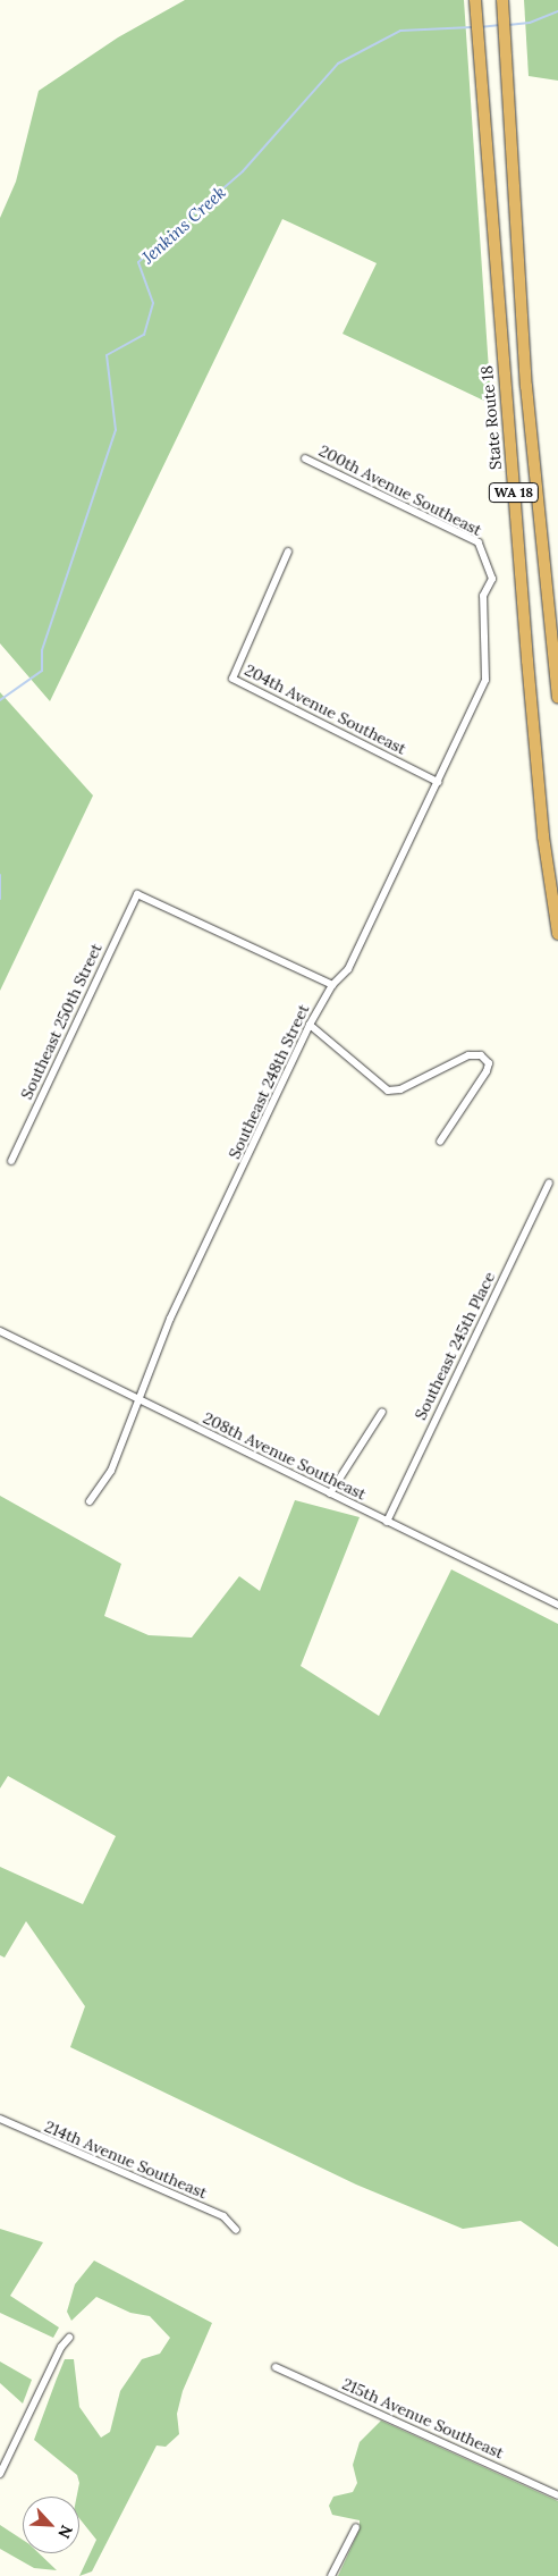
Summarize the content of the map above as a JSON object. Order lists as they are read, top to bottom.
{
  "streets": {
    "highway": ["State Route 18", "WA 18"],
    "street": [
      "200th Avenue Southeast",
      "204th Avenue Southeast",
      "Southeast 250th Street",
      "Southeast 248th Street",
      "Southeast 245th Place",
      "208th Avenue Southeast",
      "214th Avenue Southeast",
      "215th Avenue Southeast"
    ]
  },
  "crossings": [
    ["200th Avenue Southeast", "Southeast 248th Street"],
    ["204th Avenue Southeast", "Southeast 248th Street"],
    ["Southeast 250th Street", "Southeast 248th Street"],
    ["Southeast 248th Street", "208th Avenue Southeast"],
    ["Southeast 245th Place", "208th Avenue Southeast"]
  ],
  "water": ["Jenkins Creek"],
  "north": "bottom right"
}
